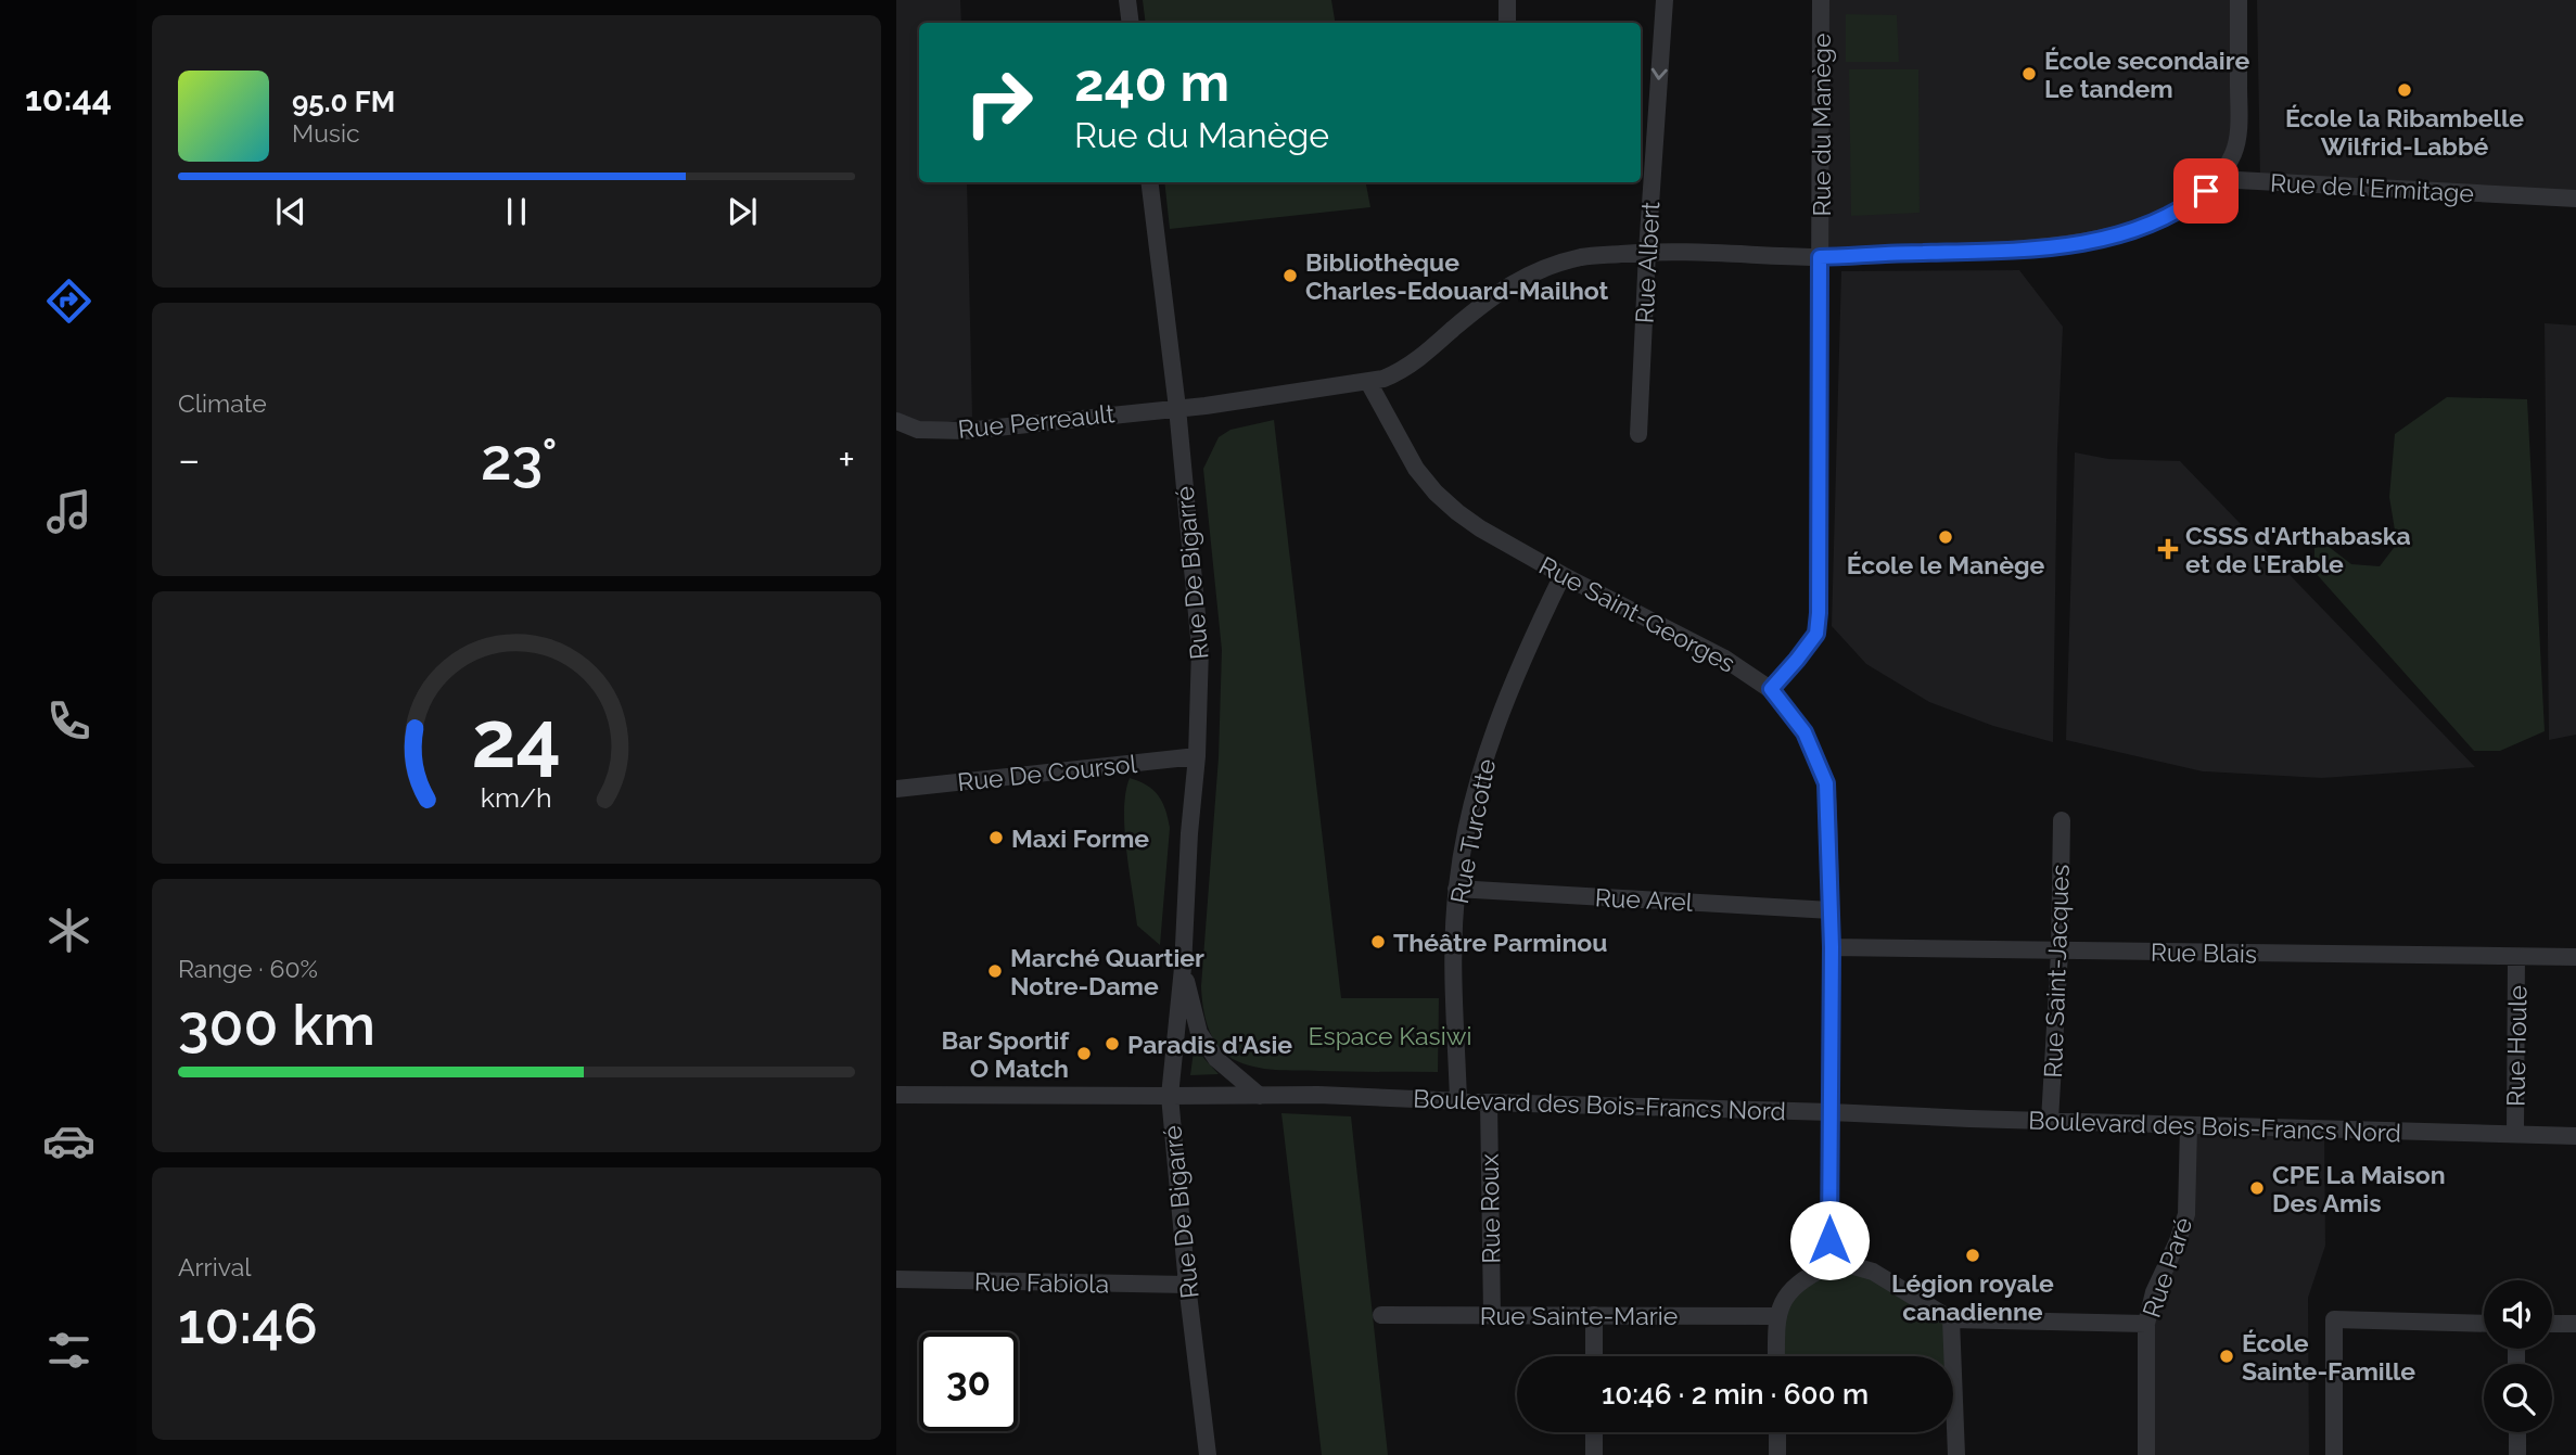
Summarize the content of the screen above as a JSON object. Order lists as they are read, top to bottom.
{
  "streets": {
    "street": [
      "Rue du Manège",
      "Rue de l'Ermitage",
      "Rue Albert",
      "Rue Perreault",
      "Rue De Bigarré",
      "Rue Saint-Georges",
      "Rue De Coursol",
      "Rue Turcotte",
      "Rue Arel",
      "Rue Blais",
      "Rue Saint-Jacques",
      "Rue Houle",
      "Boulevard des Bois-Francs Nord",
      "Rue Roux",
      "Rue Paré",
      "Rue Fabiola",
      "Rue Sainte-Marie"
    ]
  },
  "crossings": [
    ["Rue du Manège", "Rue Saint-Georges"],
    ["Rue Perreault", "Rue De Bigarré"],
    ["Rue De Bigarré", "Rue De Coursol"],
    ["Rue De Bigarré", "Boulevard des Bois-Francs Nord"],
    ["Rue De Bigarré", "Rue Fabiola"],
    ["Rue Saint-Georges", "Rue Turcotte"],
    ["Rue Saint-Georges", "Rue Arel"],
    ["Rue Saint-Georges", "Rue Blais"],
    ["Rue Saint-Georges", "Boulevard des Bois-Francs Nord"],
    ["Rue Turcotte", "Rue Arel"],
    ["Rue Turcotte", "Boulevard des Bois-Francs Nord"],
    ["Rue Blais", "Rue Saint-Jacques"],
    ["Rue Blais", "Rue Houle"],
    ["Rue Saint-Jacques", "Boulevard des Bois-Francs Nord"],
    ["Rue Houle", "Boulevard des Bois-Francs Nord"],
    ["Boulevard des Bois-Francs Nord", "Rue Roux"],
    ["Boulevard des Bois-Francs Nord", "Rue Paré"],
    ["Rue Roux", "Rue Sainte-Marie"]
  ],
  "one_way": ["Rue Albert"],
  "parks": ["Espace Kasiwi"],
  "places": {
    "other": [
      "École secondaire Le tandem",
      "École la Ribambelle Wilfrid-Labbé",
      "Bibliothèque Charles-Edouard-Mailhot",
      "École le Manège",
      "Maxi Forme",
      "Théâtre Parminou",
      "Marché Quartier Notre-Dame",
      "Paradis d'Asie",
      "Bar Sportif O Match",
      "CPE La Maison Des Amis",
      "Légion royale canadienne",
      "École Sainte-Famille"
    ],
    "health": ["CSSS d'Arthabaska et de l'Erable"]
  },
  "page": {
    "tabs": "10:44",
    "turn": ["240 m", "Rue du Manège"],
    "song": ["95.0 FM", "Music"],
    "tile": [
      "Climate",
      ["Range · 60%", "300 km"],
      ["Arrival", "10:46"]
    ],
    "heat": ["−", "23°", "+"],
    "limit": "30",
    "trip": "10:46 · 2 min · 600 m",
    "gauge": ["24", "km/h"]
  }
}
